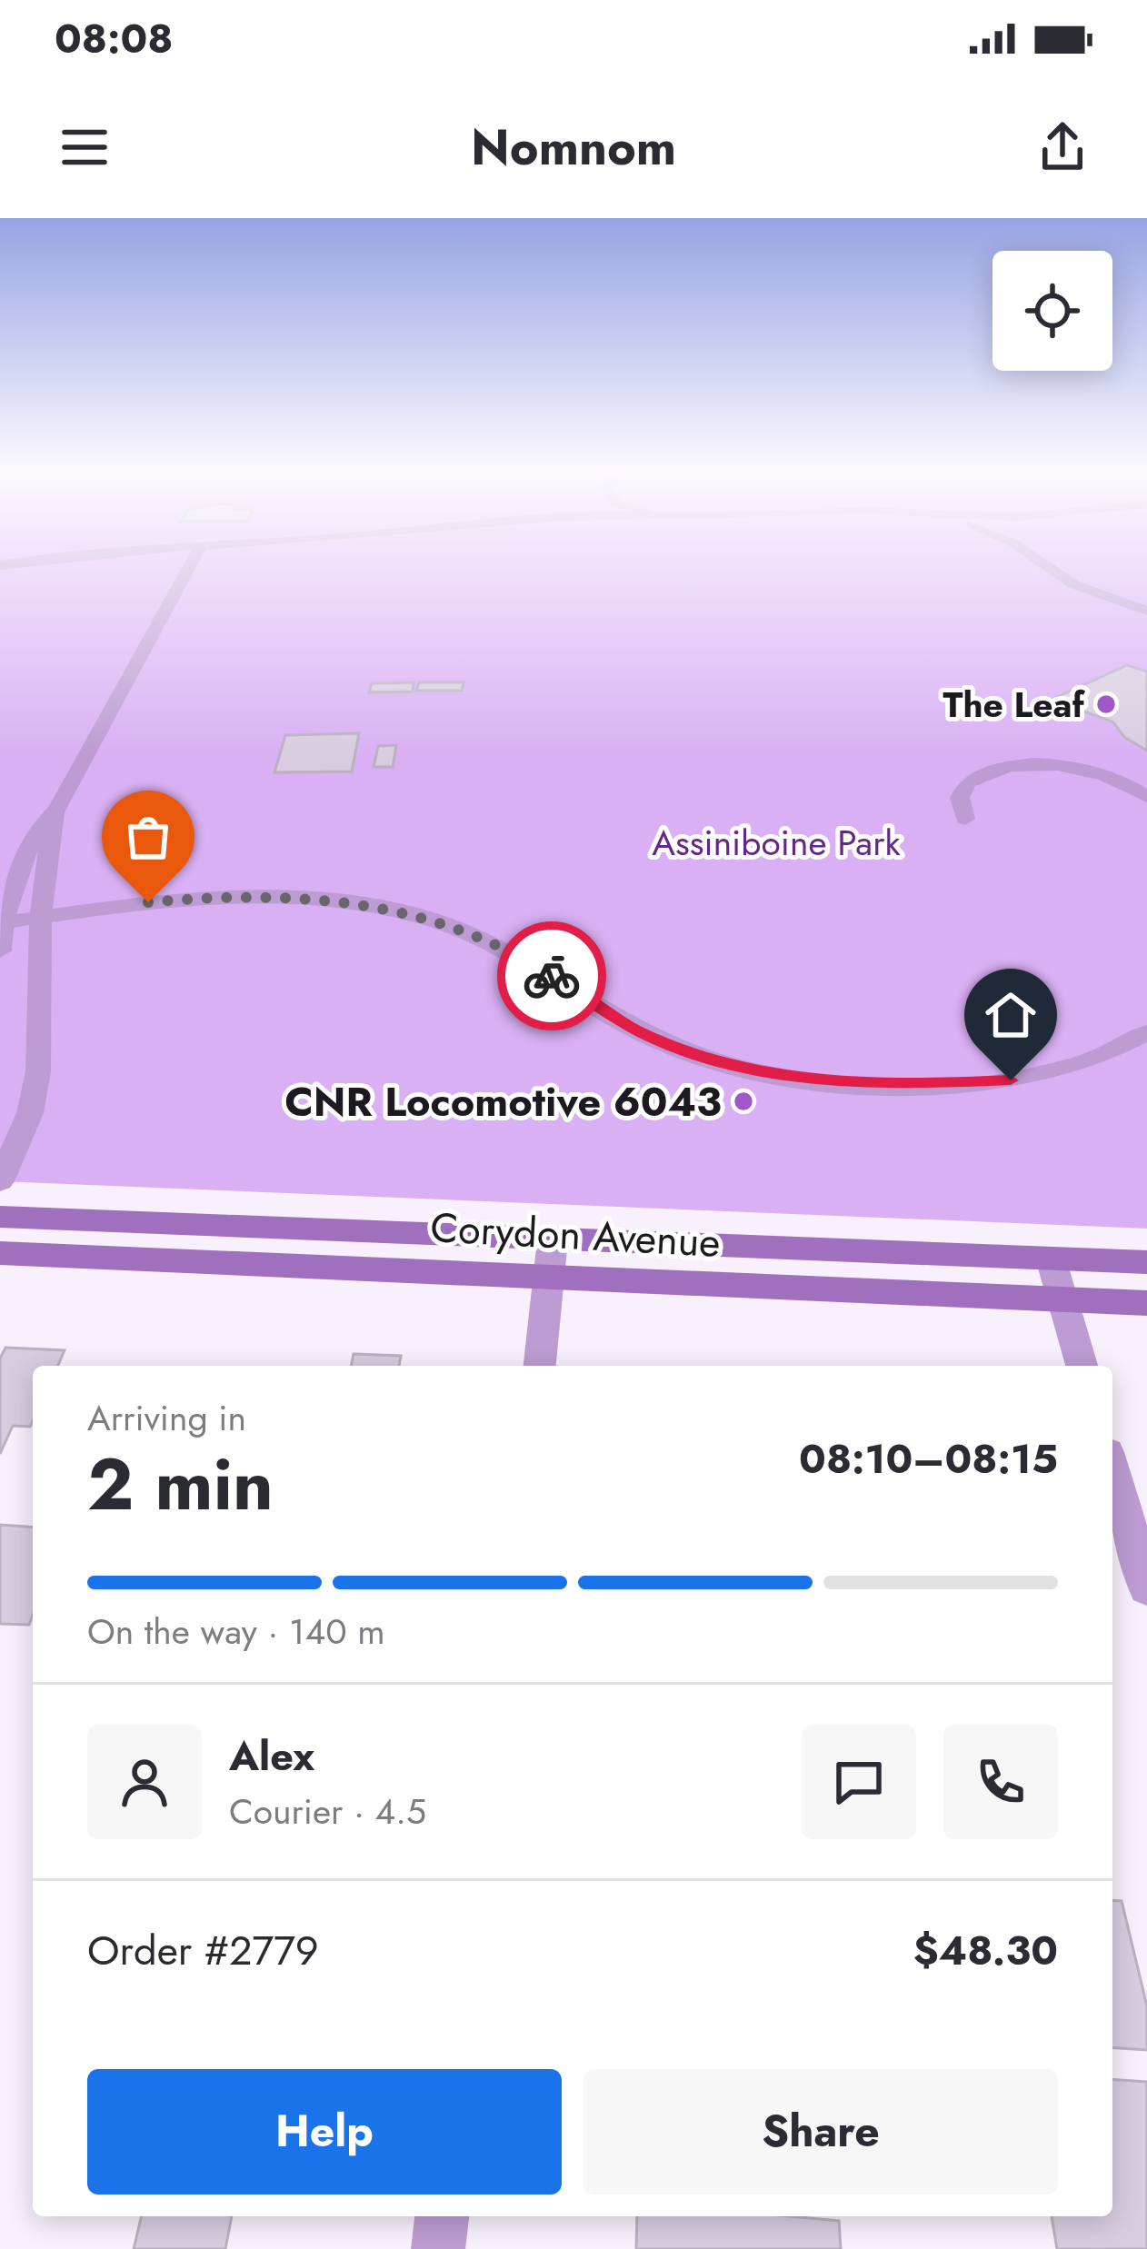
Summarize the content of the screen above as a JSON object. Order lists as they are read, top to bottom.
{
  "streets": {
    "main road": ["Corydon Avenue"]
  },
  "parks": ["Assiniboine Park"],
  "places": ["The Leaf", "CNR Locomotive 6043"],
  "page": {
    "status": "08:08",
    "header": "Nomnom",
    "heading": ["2 min", "Arriving in", "08:10–08:15"],
    "panel": [
      "Alex",
      "Courier · 4.5",
      "Order #2779",
      "$48.30"
    ],
    "bar": "On the way · 140 m",
    "buttons": ["Help", "Share"]
  }
}
